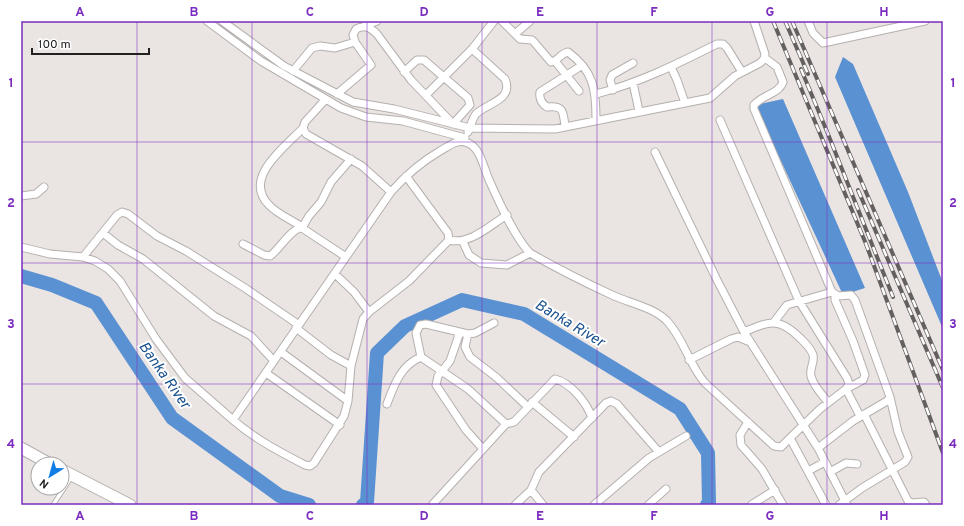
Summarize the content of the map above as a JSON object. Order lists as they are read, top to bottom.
{
  "water": ["Banka River"],
  "scale_bar": "100 m",
  "north": "bottom left",
  "grid": {
    "columns": [
      "A",
      "B",
      "C",
      "D",
      "E",
      "F",
      "G",
      "H"
    ],
    "rows": [
      "1",
      "2",
      "3",
      "4"
    ]
  }
}
